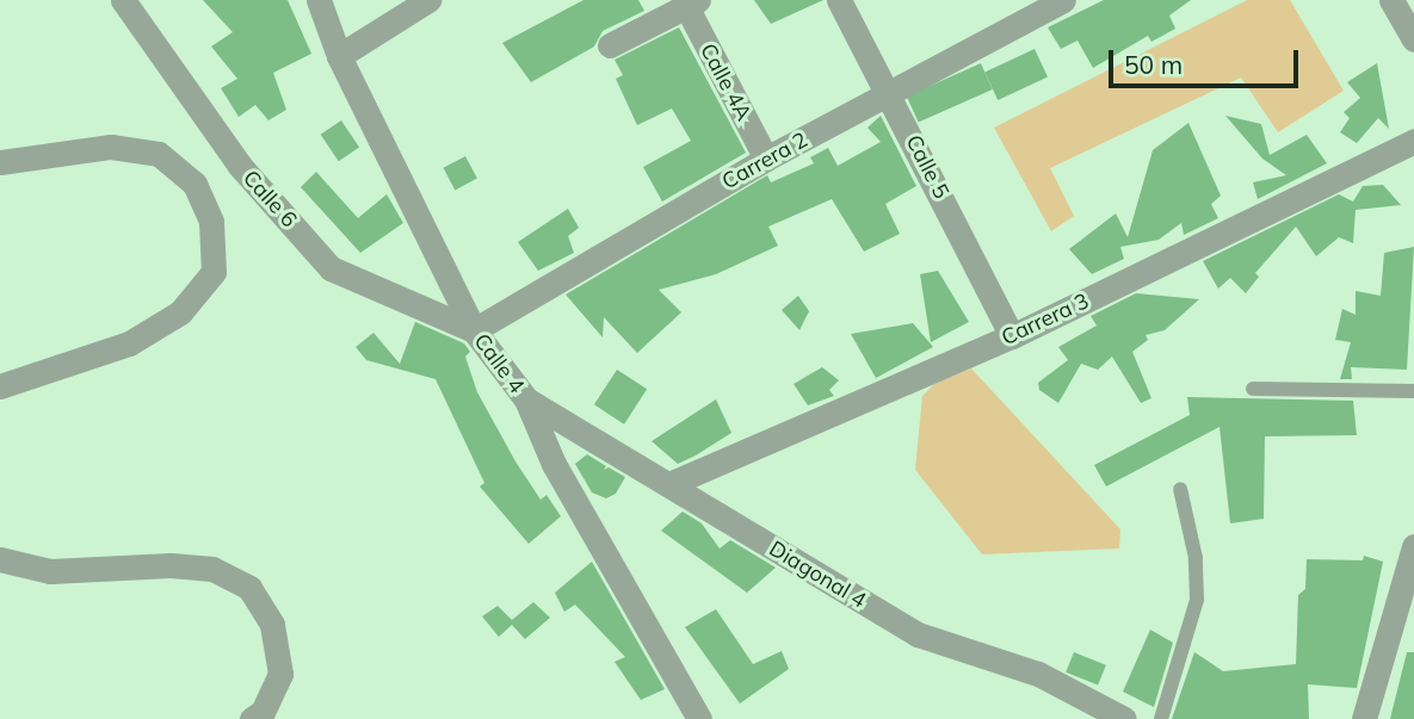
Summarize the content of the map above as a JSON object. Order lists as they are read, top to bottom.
{
  "streets": {
    "street": [
      "Calle 4A",
      "Carrera 2",
      "Calle 5",
      "Calle 6",
      "Carrera 3",
      "Calle 4",
      "Diagonal 4"
    ]
  },
  "crossings": [
    ["Calle 4A", "Carrera 2"],
    ["Carrera 2", "Calle 5"],
    ["Carrera 2", "Calle 6"],
    ["Carrera 2", "Calle 4"],
    ["Calle 5", "Carrera 3"],
    ["Calle 6", "Calle 4"],
    ["Carrera 3", "Diagonal 4"],
    ["Calle 4", "Diagonal 4"]
  ],
  "scale_bar": "50 m"
}
